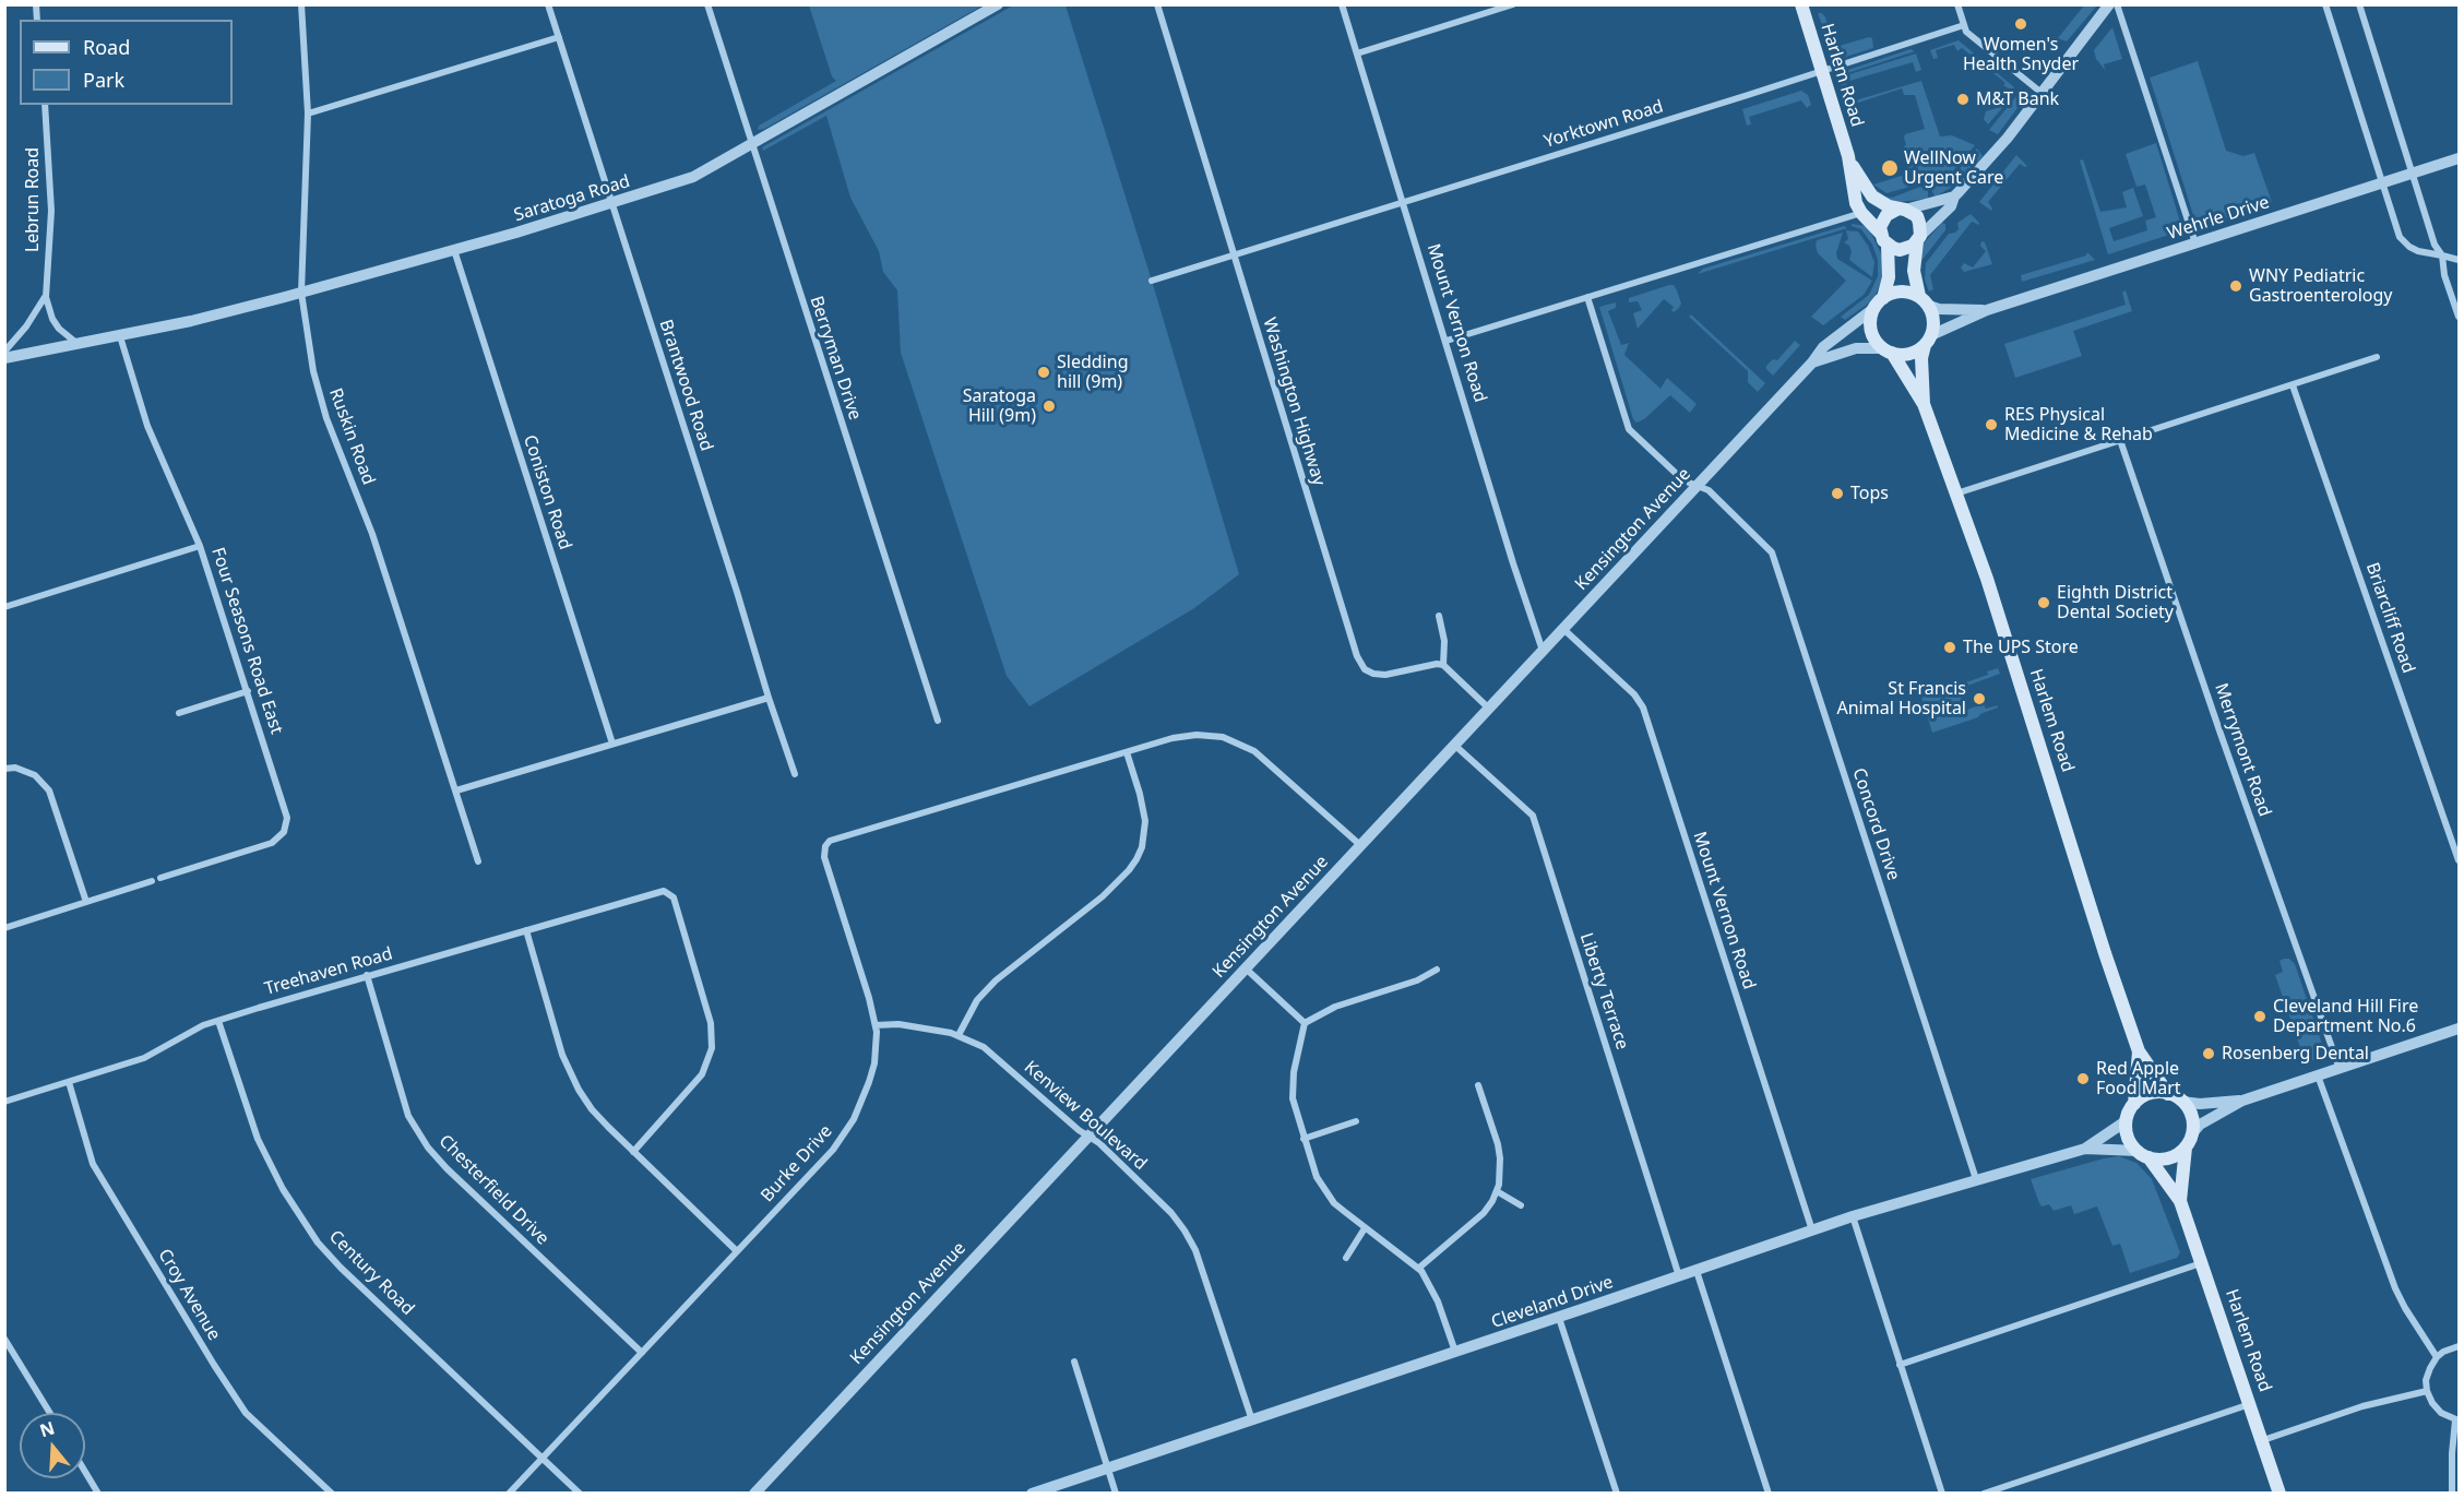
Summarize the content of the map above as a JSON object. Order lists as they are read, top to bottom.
{
  "streets": {
    "main road": ["Harlem Road"],
    "street": [
      "Yorktown Road",
      "Saratoga Road",
      "Lebrun Road",
      "Wehrle Drive",
      "Mount Vernon Road",
      "Berryman Drive",
      "Brantwood Road",
      "Washington Highway",
      "Ruskin Road",
      "Coniston Road",
      "Kensington Avenue",
      "Briarcliff Road",
      "Four Seasons Road East",
      "Merrymont Road",
      "Concord Drive",
      "Treehaven Road",
      "Liberty Terrace",
      "Kenview Boulevard",
      "Burke Drive",
      "Chesterfield Drive",
      "Century Road",
      "Croy Avenue",
      "Cleveland Drive"
    ]
  },
  "crossings": [
    ["Harlem Road", "Yorktown Road"],
    ["Harlem Road", "Wehrle Drive"],
    ["Harlem Road", "Kensington Avenue"],
    ["Harlem Road", "Cleveland Drive"],
    ["Yorktown Road", "Mount Vernon Road"],
    ["Yorktown Road", "Washington Highway"],
    ["Saratoga Road", "Berryman Drive"],
    ["Saratoga Road", "Brantwood Road"],
    ["Saratoga Road", "Ruskin Road"],
    ["Saratoga Road", "Coniston Road"],
    ["Saratoga Road", "Four Seasons Road East"],
    ["Wehrle Drive", "Kensington Avenue"],
    ["Mount Vernon Road", "Kensington Avenue"],
    ["Mount Vernon Road", "Cleveland Drive"],
    ["Kensington Avenue", "Concord Drive"],
    ["Kensington Avenue", "Liberty Terrace"],
    ["Kensington Avenue", "Kenview Boulevard"],
    ["Concord Drive", "Cleveland Drive"],
    ["Treehaven Road", "Chesterfield Drive"],
    ["Treehaven Road", "Century Road"],
    ["Treehaven Road", "Croy Avenue"],
    ["Liberty Terrace", "Cleveland Drive"],
    ["Kenview Boulevard", "Burke Drive"],
    ["Kenview Boulevard", "Cleveland Drive"],
    ["Burke Drive", "Chesterfield Drive"],
    ["Burke Drive", "Century Road"]
  ],
  "places": [
    "Women's Health Snyder",
    "M&T Bank",
    "WellNow Urgent Care",
    "WNY Pediatric Gastroenterology",
    "Sledding hill (9m)",
    "Saratoga Hill (9m)",
    "RES Physical Medicine & Rehab",
    "Tops",
    "Eighth District Dental Society",
    "The UPS Store",
    "St Francis Animal Hospital",
    "Cleveland Hill Fire Department No.6",
    "Rosenberg Dental",
    "Red Apple Food Mart"
  ],
  "legend": ["Road", "Park"],
  "north": "top"
}
